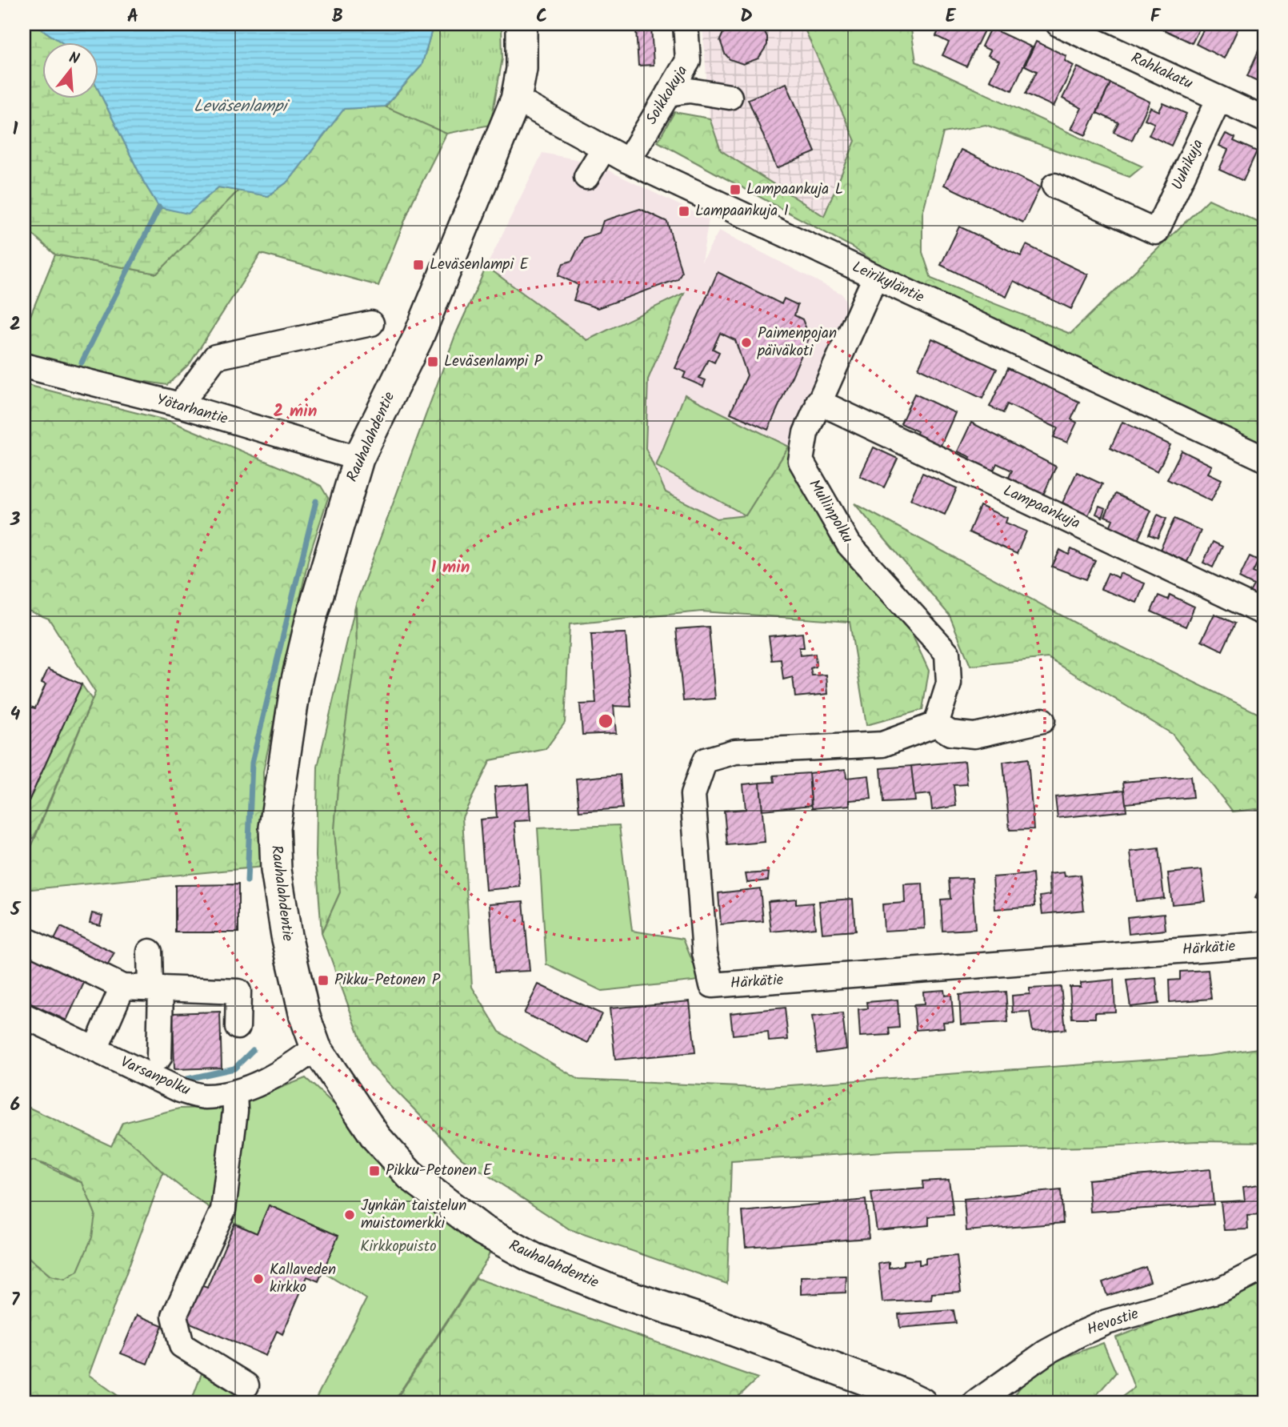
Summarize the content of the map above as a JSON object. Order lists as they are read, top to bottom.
{
  "streets": {
    "main road": ["Rauhalahdentie"],
    "street": [
      "Rahkakatu",
      "Soikkokuja",
      "Uuhikuja",
      "Leirikyläntie",
      "Yötarhantie",
      "Lampaankuja",
      "Mullinpolku",
      "Härkätie",
      "Varsanpolku",
      "Hevostie"
    ]
  },
  "crossings": [
    ["Rahkakatu", "Uuhikuja"],
    ["Soikkokuja", "Leirikyläntie"],
    ["Leirikyläntie", "Rauhalahdentie"],
    ["Leirikyläntie", "Mullinpolku"],
    ["Yötarhantie", "Rauhalahdentie"],
    ["Rauhalahdentie", "Varsanpolku"],
    ["Lampaankuja", "Mullinpolku"],
    ["Mullinpolku", "Härkätie"]
  ],
  "water": ["Leväsenlampi"],
  "parks": ["Kirkkopuisto"],
  "places": {
    "transit": [
      "Lampaankuja L",
      "Lampaankuja I",
      "Leväsenlampi E",
      "Leväsenlampi P",
      "Pikku-Petonen P",
      "Pikku-Petonen E"
    ],
    "other": ["Paimenpojan päiväkoti", "Jynkän taistelun muistomerkki", "Kallaveden kirkko"]
  },
  "north": "top",
  "grid": {
    "columns": [
      "A",
      "B",
      "C",
      "D",
      "E",
      "F"
    ],
    "rows": [
      "1",
      "2",
      "3",
      "4",
      "5",
      "6",
      "7"
    ]
  },
  "rings": ["2 min", "1 min"]
}
